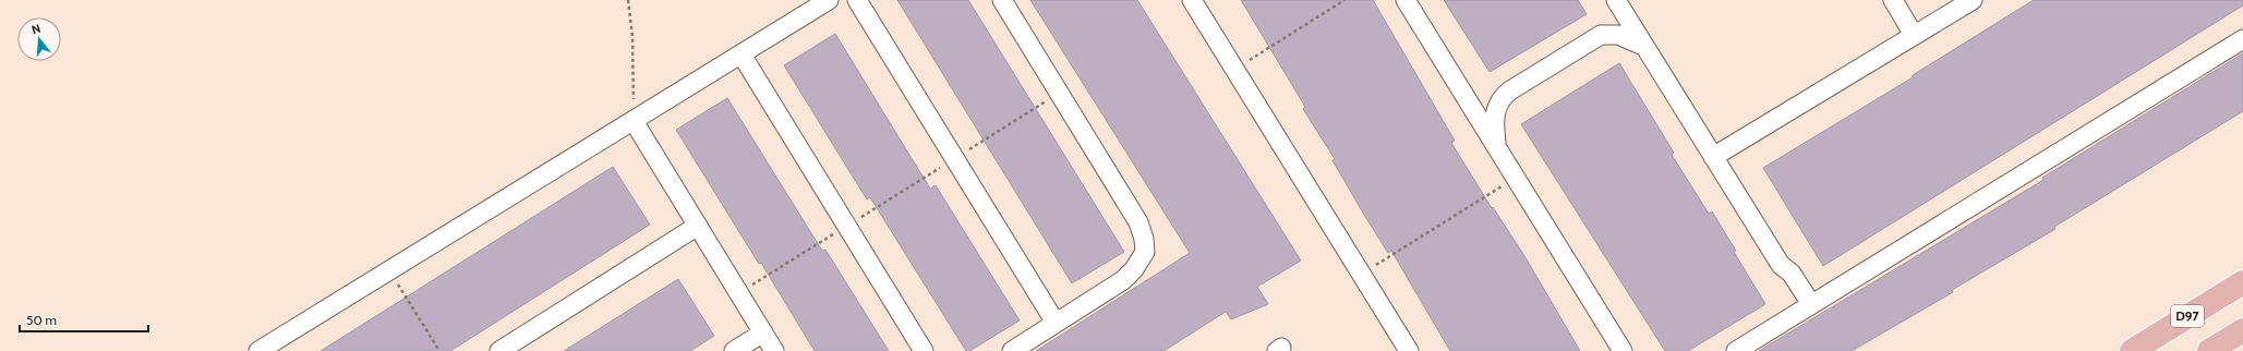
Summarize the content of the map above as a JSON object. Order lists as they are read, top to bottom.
{
  "streets": {
    "main road": ["D97"]
  },
  "scale_bar": "50 m",
  "north": "top"
}
